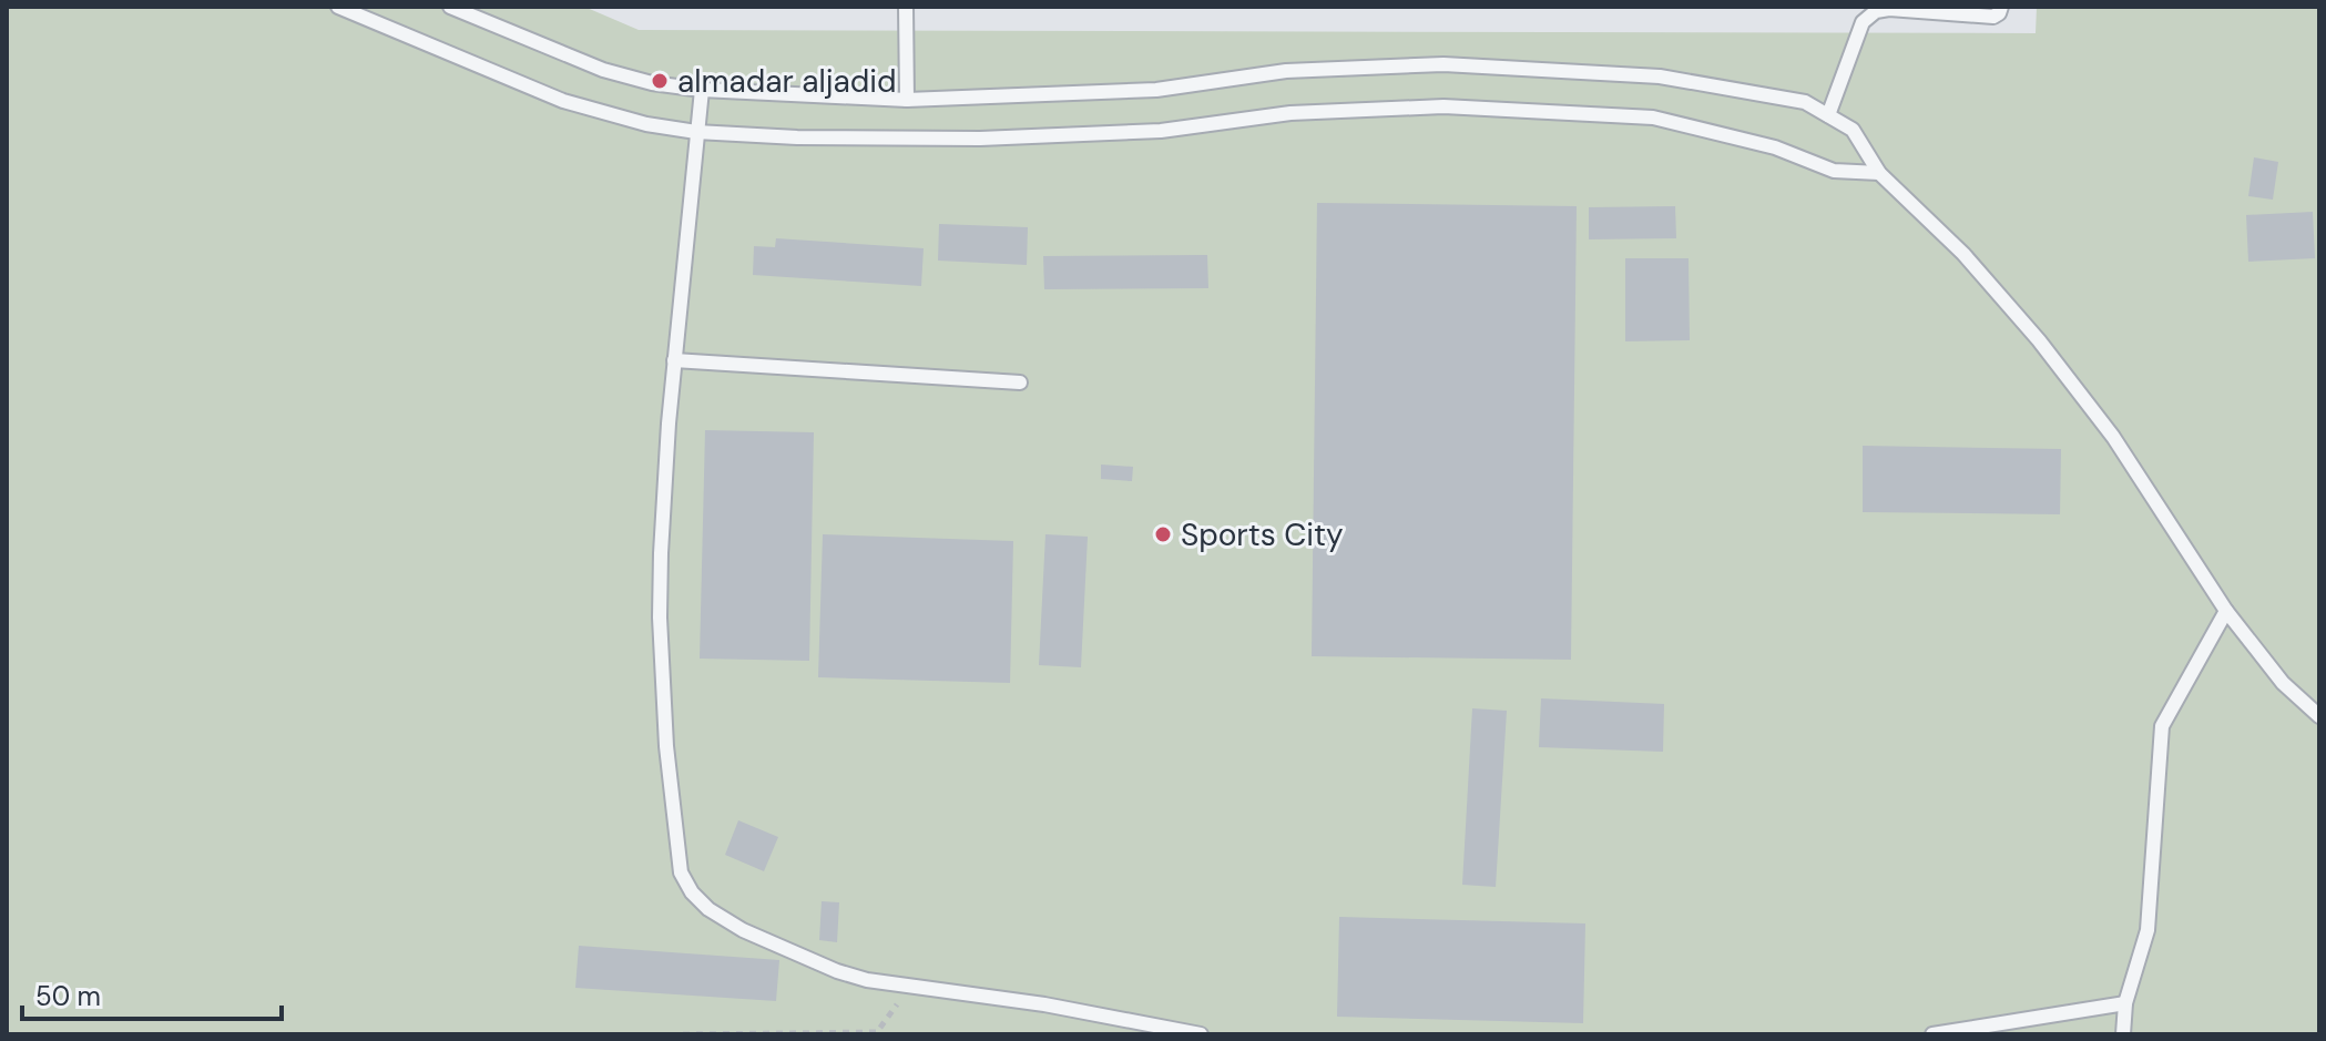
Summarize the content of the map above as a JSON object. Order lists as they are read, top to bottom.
{
  "places": ["almadar aljadid", "Sports City"],
  "scale_bar": "50 m"
}
